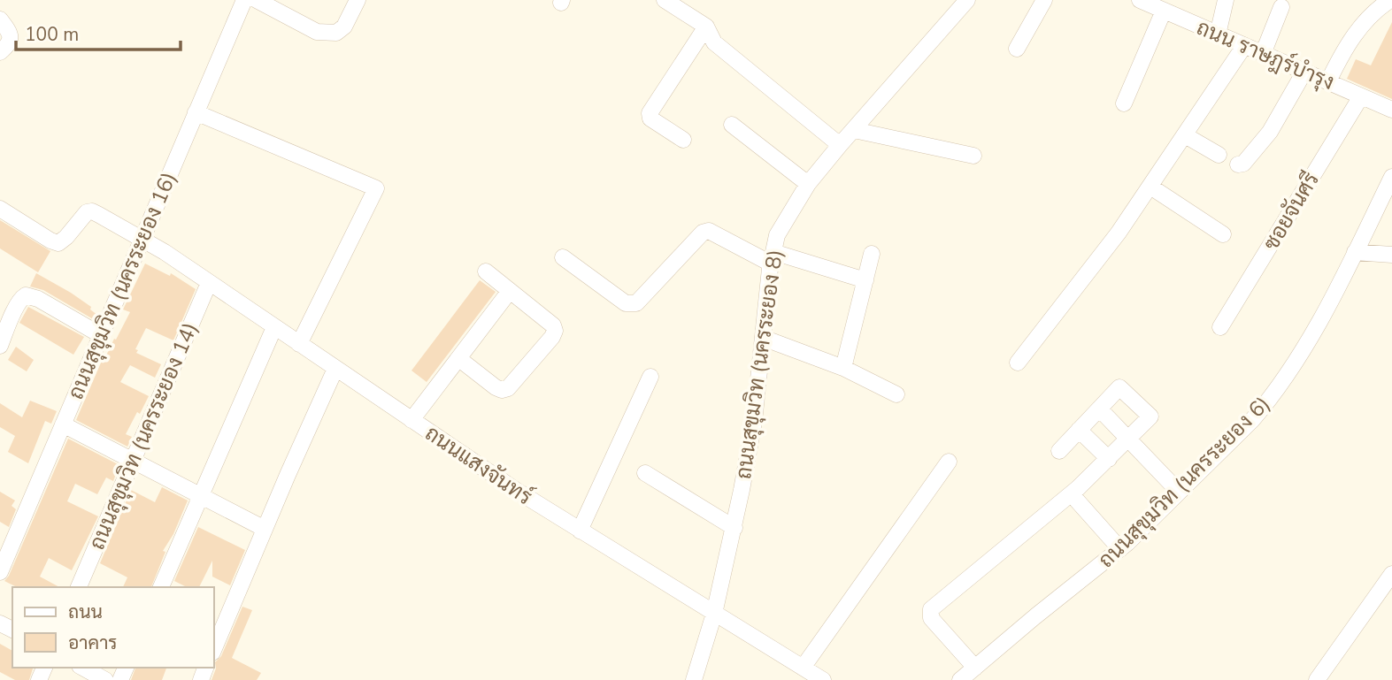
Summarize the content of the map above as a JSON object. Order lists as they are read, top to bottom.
{
  "streets": {
    "street": [
      "ถนน ราษฎร์บำรุง",
      "ซอยจันศรี",
      "ถนนสุขุมวิท (นครระยอง 16)",
      "ถนนสุขุมวิท (นครระยอง 8)",
      "ถนนสุขุมวิท (นครระยอง 14)",
      "ถนนแสงจันทร์",
      "ถนนสุขุมวิท (นครระยอง 6)"
    ]
  },
  "crossings": [
    ["ถนน ราษฎร์บำรุง", "ซอยจันศรี"],
    ["ถนนสุขุมวิท (นครระยอง 16)", "ถนนแสงจันทร์"],
    ["ถนนสุขุมวิท (นครระยอง 8)", "ถนนแสงจันทร์"],
    ["ถนนสุขุมวิท (นครระยอง 14)", "ถนนแสงจันทร์"]
  ],
  "legend": ["ถนน", "อาคาร"],
  "scale_bar": "100 m"
}
